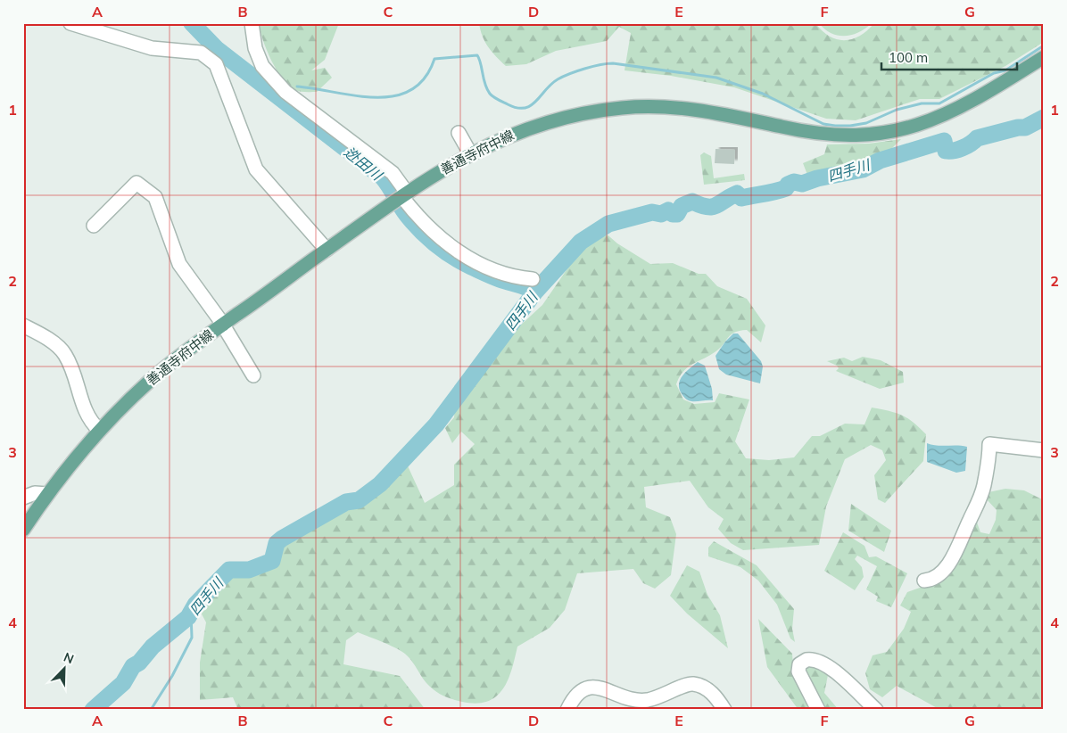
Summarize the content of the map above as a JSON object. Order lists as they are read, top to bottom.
{
  "streets": {
    "main road": ["善通寺府中線"]
  },
  "water": ["迯田川", "四手川"],
  "scale_bar": "100 m",
  "north": "top right",
  "grid": {
    "columns": [
      "A",
      "B",
      "C",
      "D",
      "E",
      "F",
      "G"
    ],
    "rows": [
      "1",
      "2",
      "3",
      "4"
    ]
  }
}
